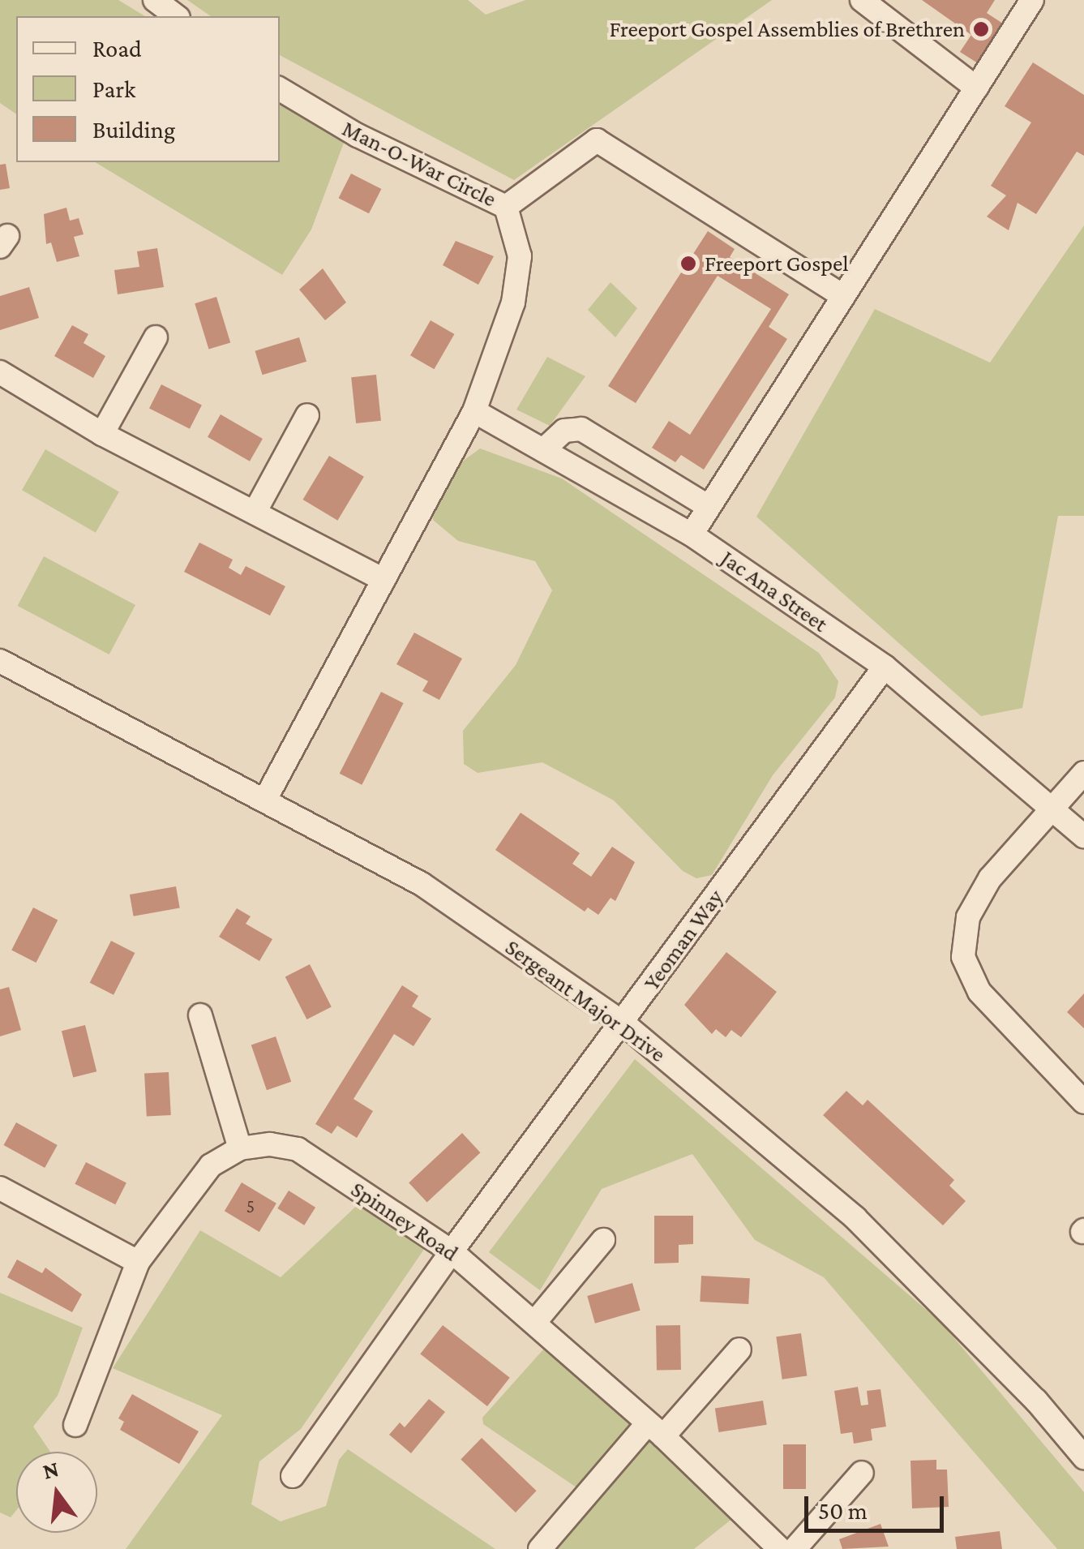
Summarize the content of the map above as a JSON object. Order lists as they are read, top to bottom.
{
  "streets": {
    "street": [
      "Man-O-War Circle",
      "Jac Ana Street",
      "Yeoman Way",
      "Sergeant Major Drive",
      "Spinney Road"
    ]
  },
  "crossings": [
    ["Man-O-War Circle", "Jac Ana Street"],
    ["Man-O-War Circle", "Sergeant Major Drive"],
    ["Jac Ana Street", "Yeoman Way"],
    ["Yeoman Way", "Sergeant Major Drive"],
    ["Yeoman Way", "Spinney Road"]
  ],
  "places": ["Freeport Gospel Assemblies of Brethren", "Freeport Gospel"],
  "house_numbers": ["5"],
  "legend": ["Road", "Park", "Building"],
  "scale_bar": "50 m",
  "north": "top"
}
